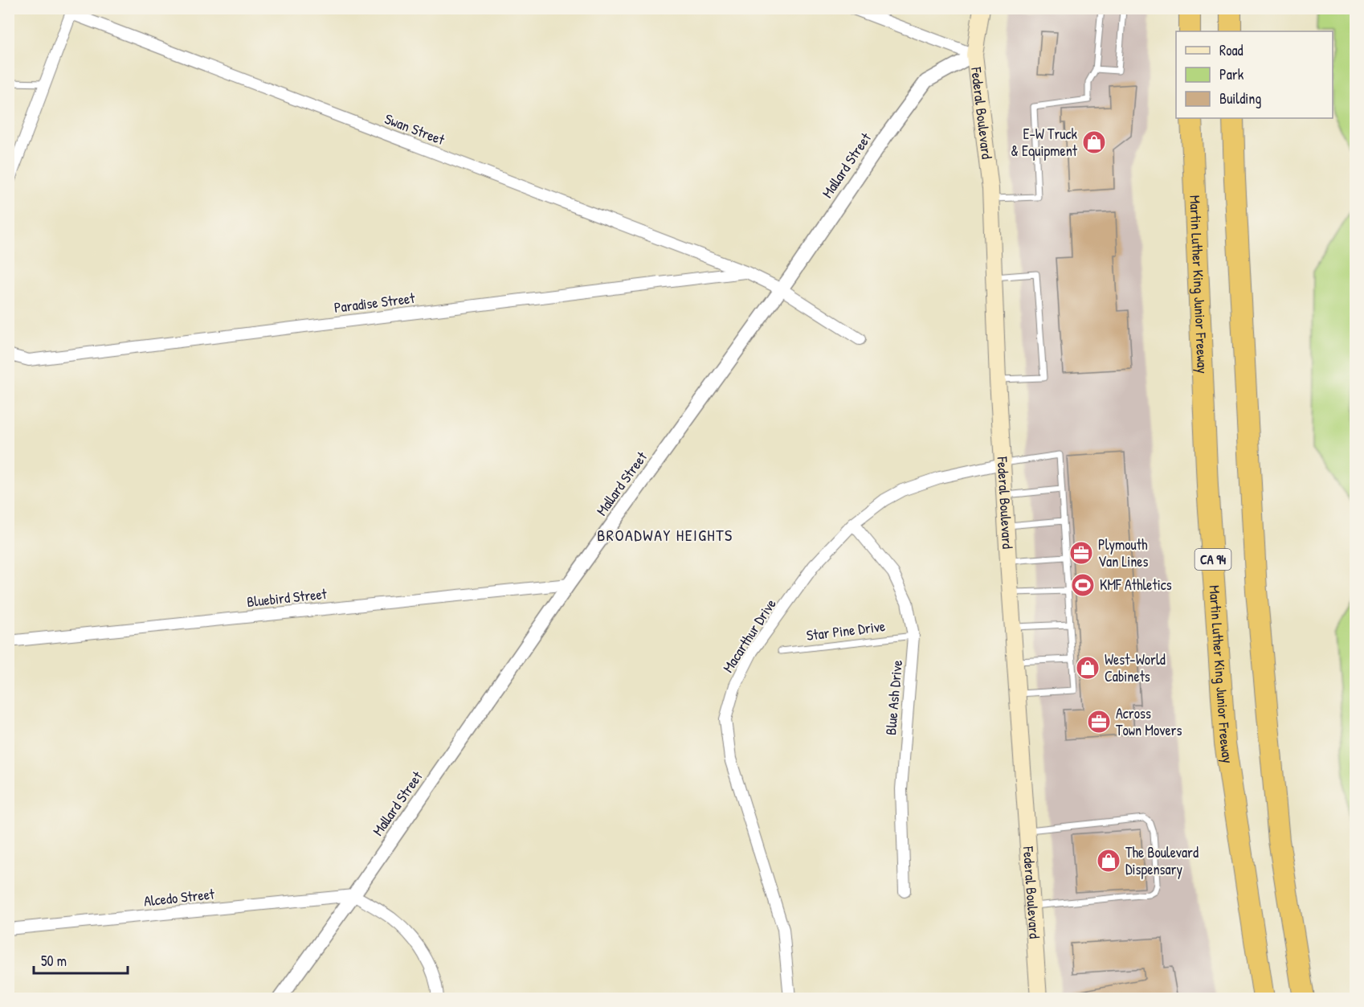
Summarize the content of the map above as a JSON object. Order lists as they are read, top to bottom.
{
  "streets": {
    "highway": ["Martin Luther King Junior Freeway", "CA 94"],
    "main road": ["Federal Boulevard"],
    "street": [
      "Swan Street",
      "Mallard Street",
      "Paradise Street",
      "Bluebird Street",
      "Macarthur Drive",
      "Blue Ash Drive",
      "Alcedo Street"
    ],
    "lane": ["Star Pine Drive"]
  },
  "crossings": [
    ["Federal Boulevard", "Mallard Street"],
    ["Federal Boulevard", "Macarthur Drive"],
    ["Swan Street", "Mallard Street"],
    ["Swan Street", "Paradise Street"],
    ["Mallard Street", "Bluebird Street"],
    ["Mallard Street", "Alcedo Street"],
    ["Star Pine Drive", "Blue Ash Drive"],
    ["Macarthur Drive", "Blue Ash Drive"]
  ],
  "districts": ["BROADWAY HEIGHTS"],
  "places": {
    "shop": ["E-W Truck & Equipment", "West-World Cabinets", "The Boulevard Dispensary"],
    "office": ["Plymouth Van Lines", "Across Town Movers"],
    "sports": ["KMF Athletics"]
  },
  "legend": ["Road", "Park", "Building"],
  "scale_bar": "50 m"
}
